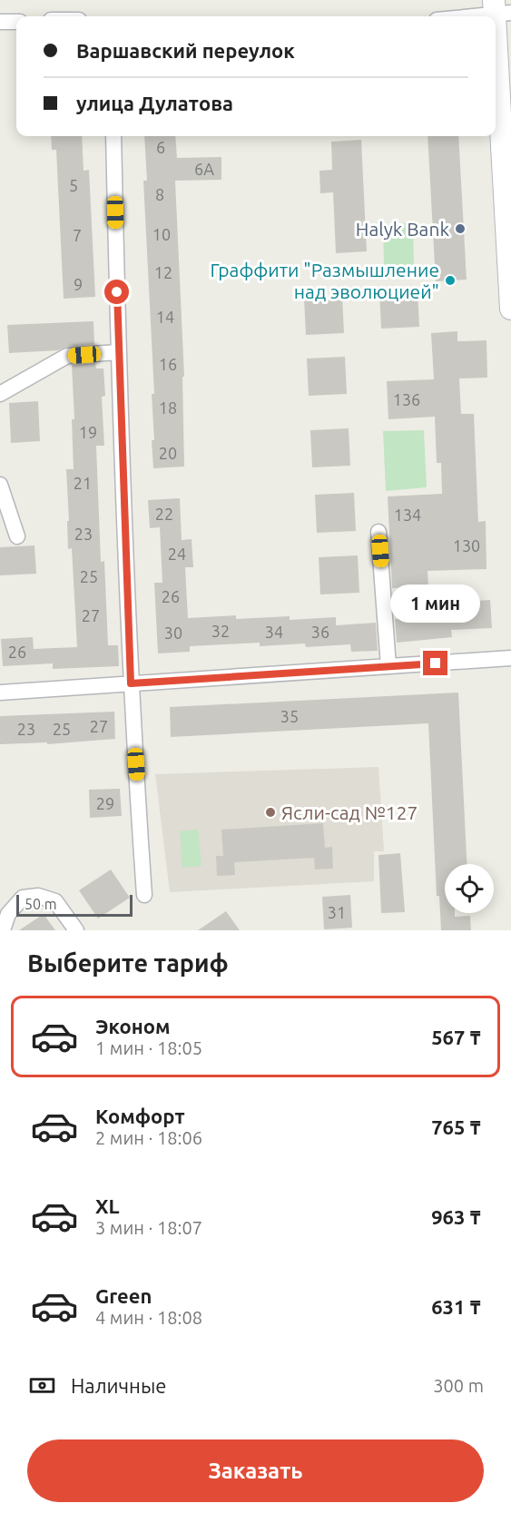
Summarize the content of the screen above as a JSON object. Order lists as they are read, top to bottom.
{
  "places": ["Halyk Bank", "Граффити \"Размышление над эволюцией\"", "Ясли-сад №127"],
  "house_numbers": [
    "6",
    "6А",
    "5",
    "8",
    "10",
    "7",
    "12",
    "9",
    "14",
    "16",
    "136",
    "18",
    "19",
    "20",
    "21",
    "22",
    "134",
    "23",
    "130",
    "24",
    "25",
    "26",
    "27",
    "32",
    "34",
    "36",
    "30",
    "26",
    "35",
    "27",
    "23",
    "25",
    "29",
    "31"
  ],
  "scale_bar": "50 m",
  "page": {
    "banner": ["Варшавский переулок", "улица Дулатова"],
    "bubble": "1 мин",
    "scale": "50 m",
    "heading": "Выберите тариф",
    "list": [
      {
        "name": "Эконом",
        "note": "1 мин · 18:05",
        "value": "567 ₸"
      },
      {
        "name": "Комфорт",
        "note": "2 мин · 18:06",
        "value": "765 ₸"
      },
      {
        "name": "XL",
        "note": "3 мин · 18:07",
        "value": "963 ₸"
      },
      {
        "name": "Green",
        "note": "4 мин · 18:08",
        "value": "631 ₸"
      }
    ],
    "pay": ["Наличные", "300 m"],
    "buttons": "Заказать"
  }
}
